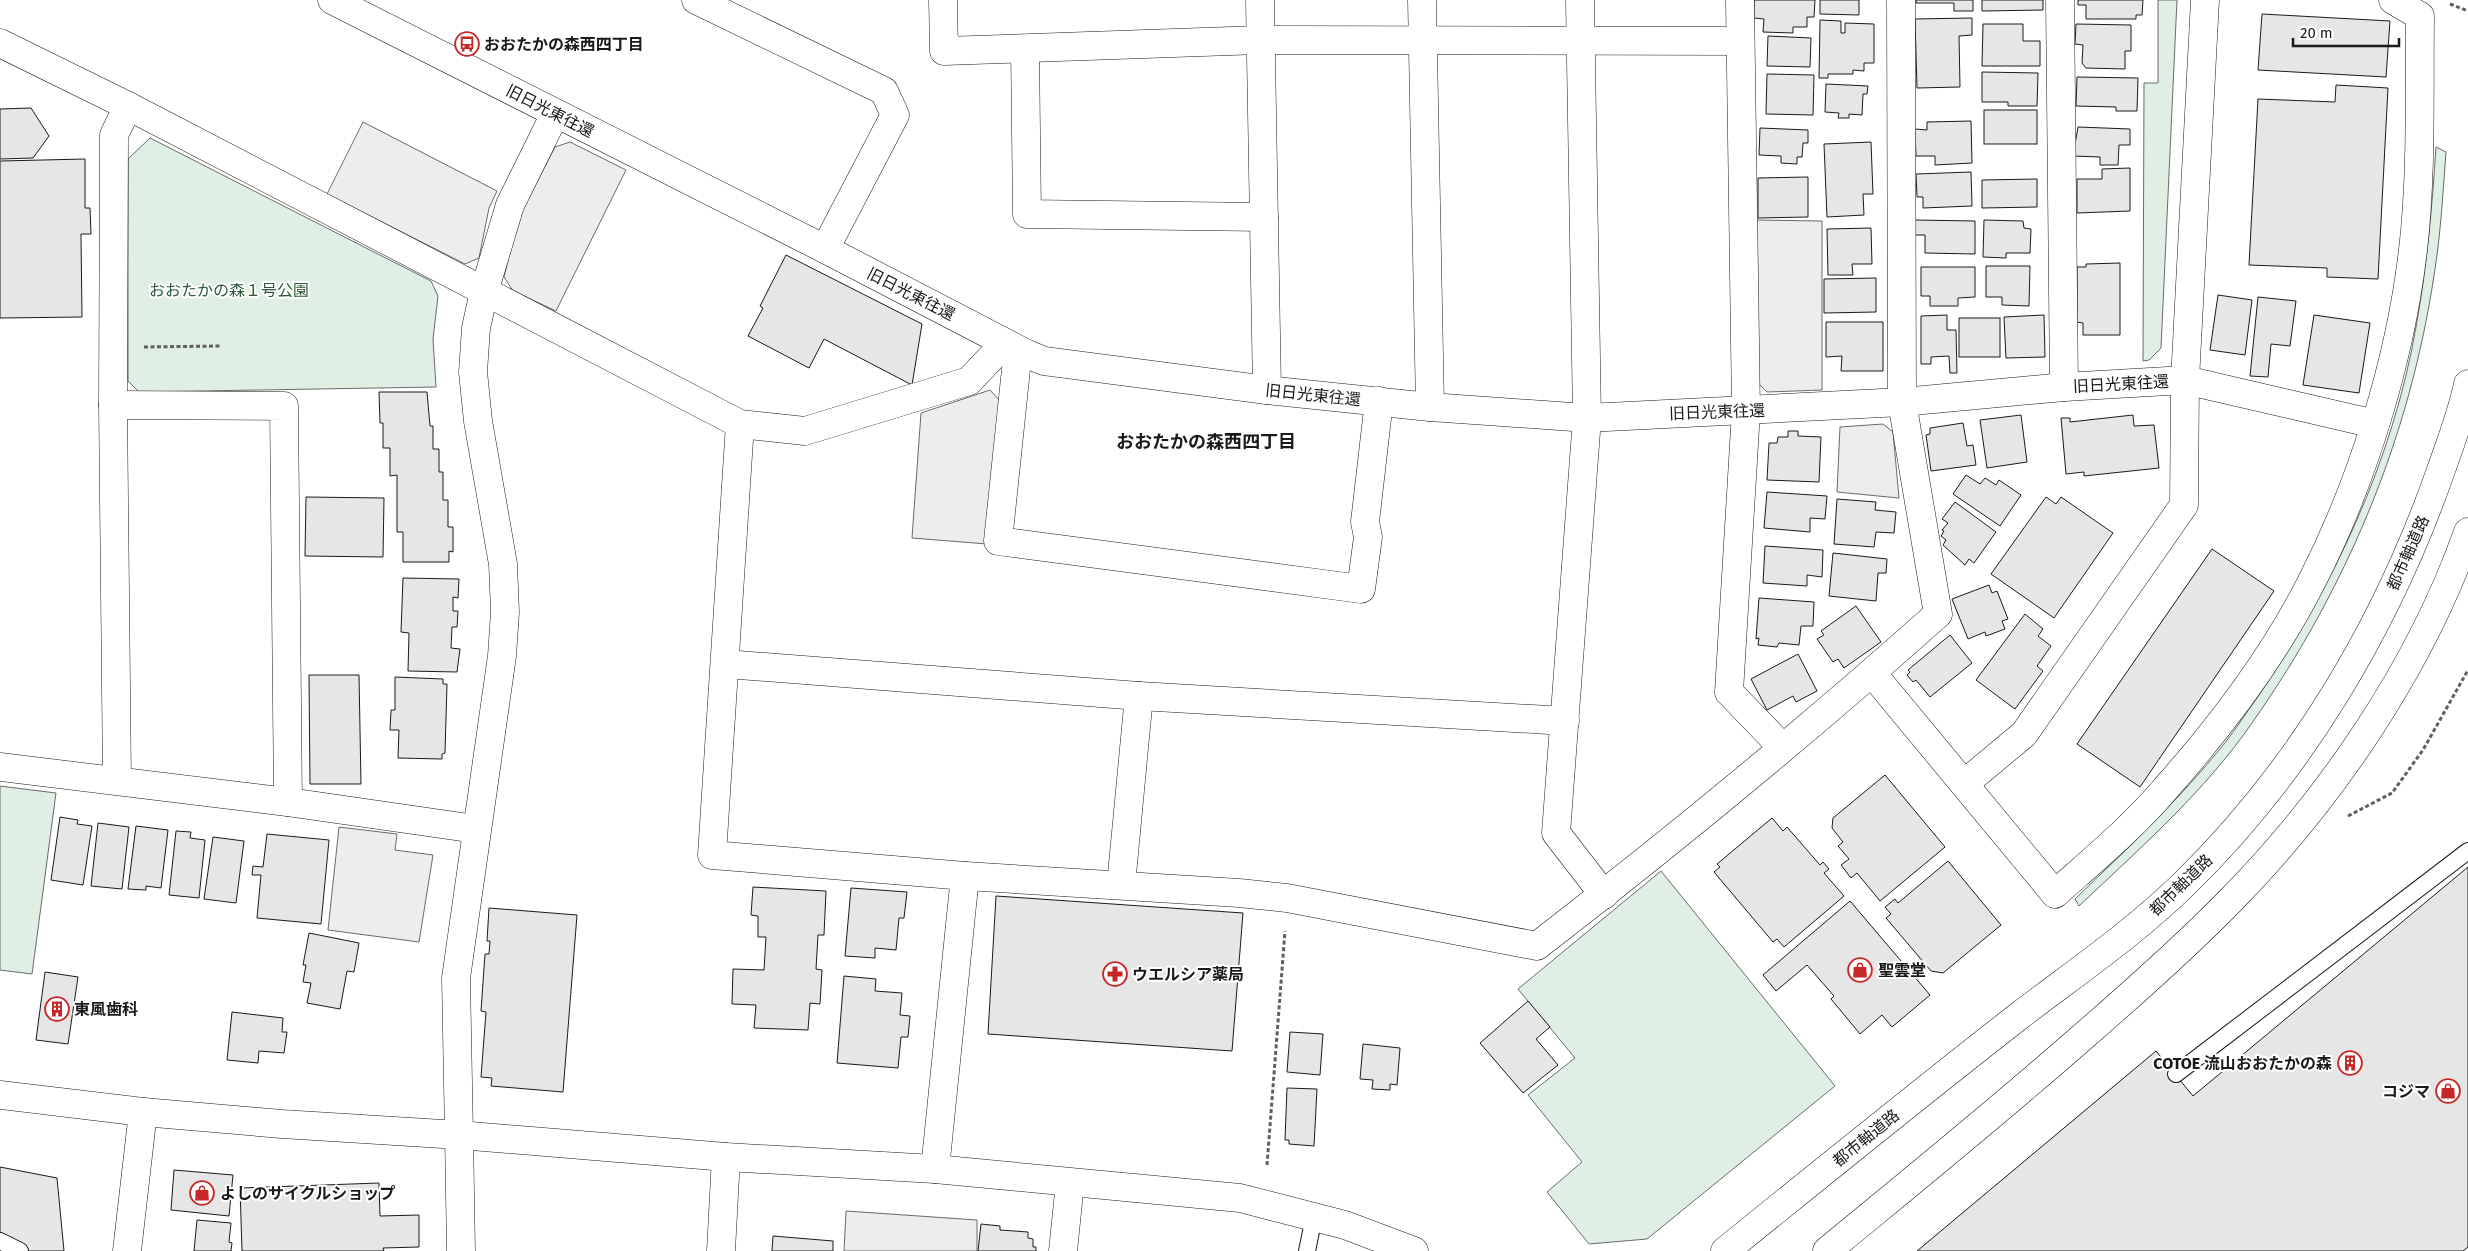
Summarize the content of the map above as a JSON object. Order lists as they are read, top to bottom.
{
  "streets": {
    "street": ["旧日光東往還", "都市軸道路"]
  },
  "districts": ["おおたかの森西四丁目"],
  "parks": ["おおたかの森１号公園"],
  "places": {
    "bus stop": ["おおたかの森西四丁目"],
    "shop": ["聖雲堂", "コジマ", "よしのサイクルショップ"],
    "pharmacy": ["ウエルシア薬局"],
    "building": ["東風歯科", "COTOE 流山おおたかの森"]
  },
  "scale_bar": "20 m"
}
